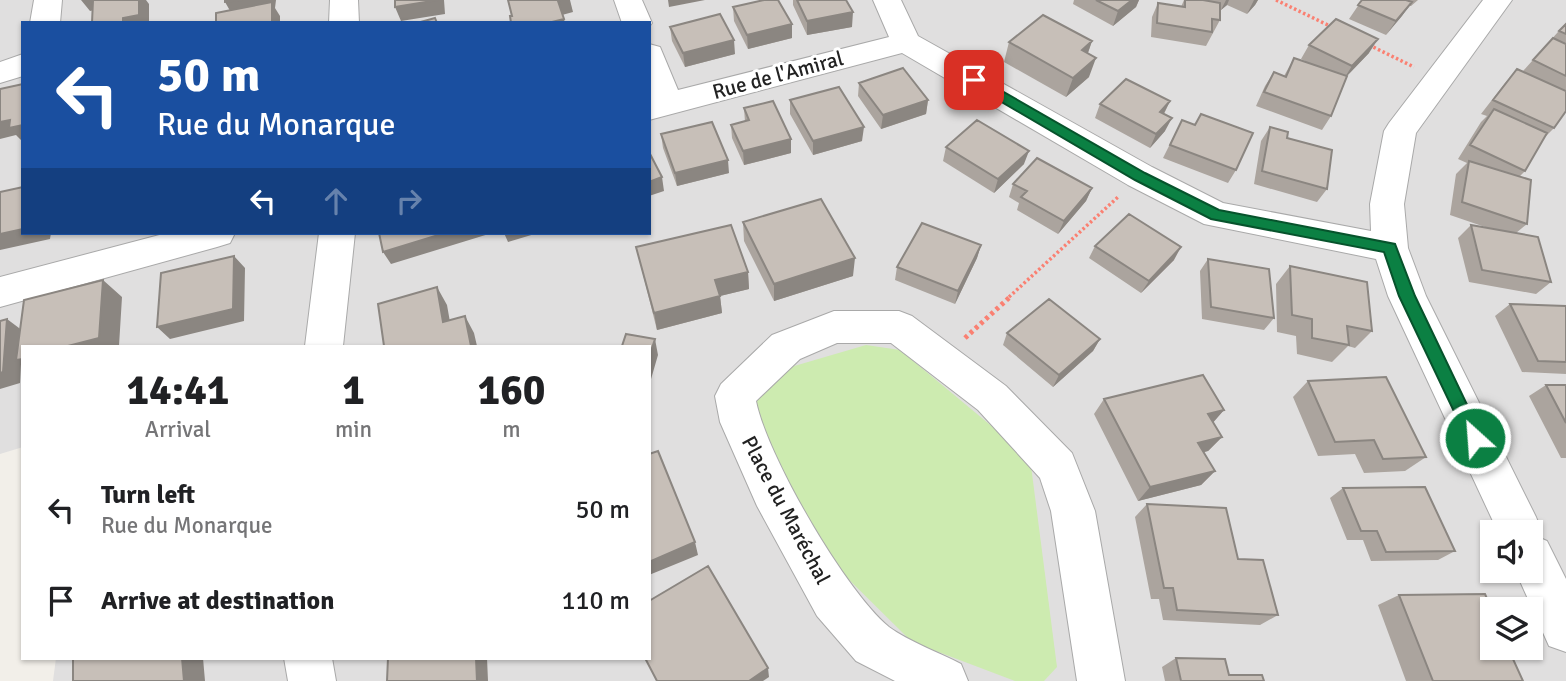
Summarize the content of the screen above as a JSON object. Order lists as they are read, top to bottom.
{
  "streets": {
    "street": ["Rue de l'Amiral", "Place du Maréchal"]
  },
  "page": {
    "turn": ["50 m", "Rue du Monarque"],
    "eta": [
      "14:41",
      "Arrival",
      "1",
      "min",
      "160",
      "m"
    ],
    "list": [
      {
        "name": "Turn left",
        "note": "Rue du Monarque",
        "value": "50 m"
      },
      {
        "name": "Arrive at destination",
        "value": "110 m"
      }
    ]
  }
}
